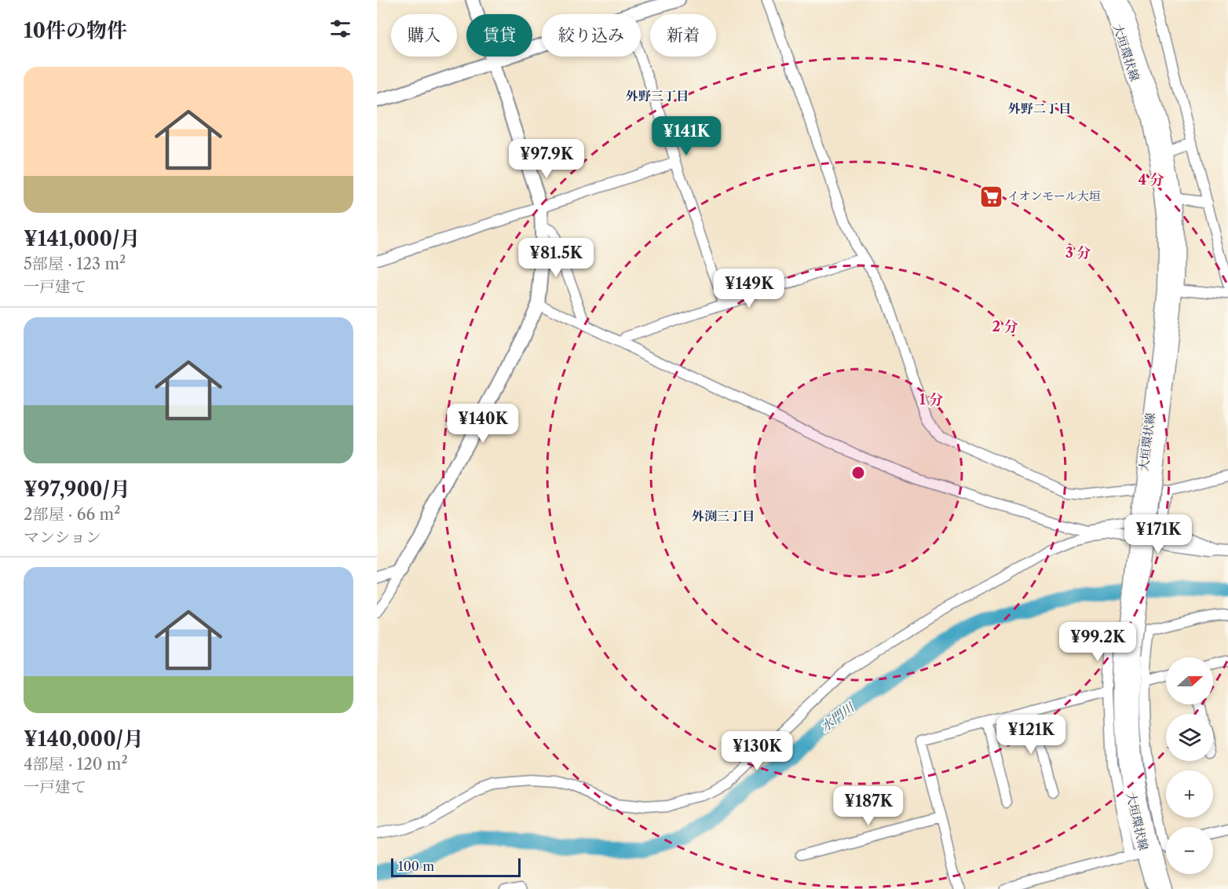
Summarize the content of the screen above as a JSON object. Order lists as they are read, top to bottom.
{
  "streets": {
    "main road": ["大垣環状線"]
  },
  "districts": ["外野三丁目", "外野二丁目", "外渕三丁目"],
  "water": ["水門川"],
  "places": {
    "supermarket": ["イオンモール大垣"]
  },
  "scale_bar": "100 m",
  "north": "right",
  "page": {
    "heading": "10件の物件",
    "chip": [
      "購入",
      "賃貸",
      "絞り込み",
      "新着"
    ],
    "list": [
      {
        "name": "¥141,000/月",
        "note": "5部屋 · 123 m² · 一戸建て"
      },
      {
        "name": "¥97,900/月",
        "note": "2部屋 · 66 m² · マンション"
      },
      {
        "name": "¥140,000/月",
        "note": "4部屋 · 120 m² · 一戸建て"
      }
    ],
    "price": [
      "¥141K",
      "¥97.9K",
      "¥81.5K",
      "¥149K",
      "¥140K",
      "¥171K",
      "¥99.2K",
      "¥121K",
      "¥130K",
      "¥187K"
    ],
    "map_buttons": ["+", "−"],
    "scale": "100 m"
  },
  "rings": [
    "4 分",
    "3 分",
    "2 分",
    "1 分"
  ]
}
